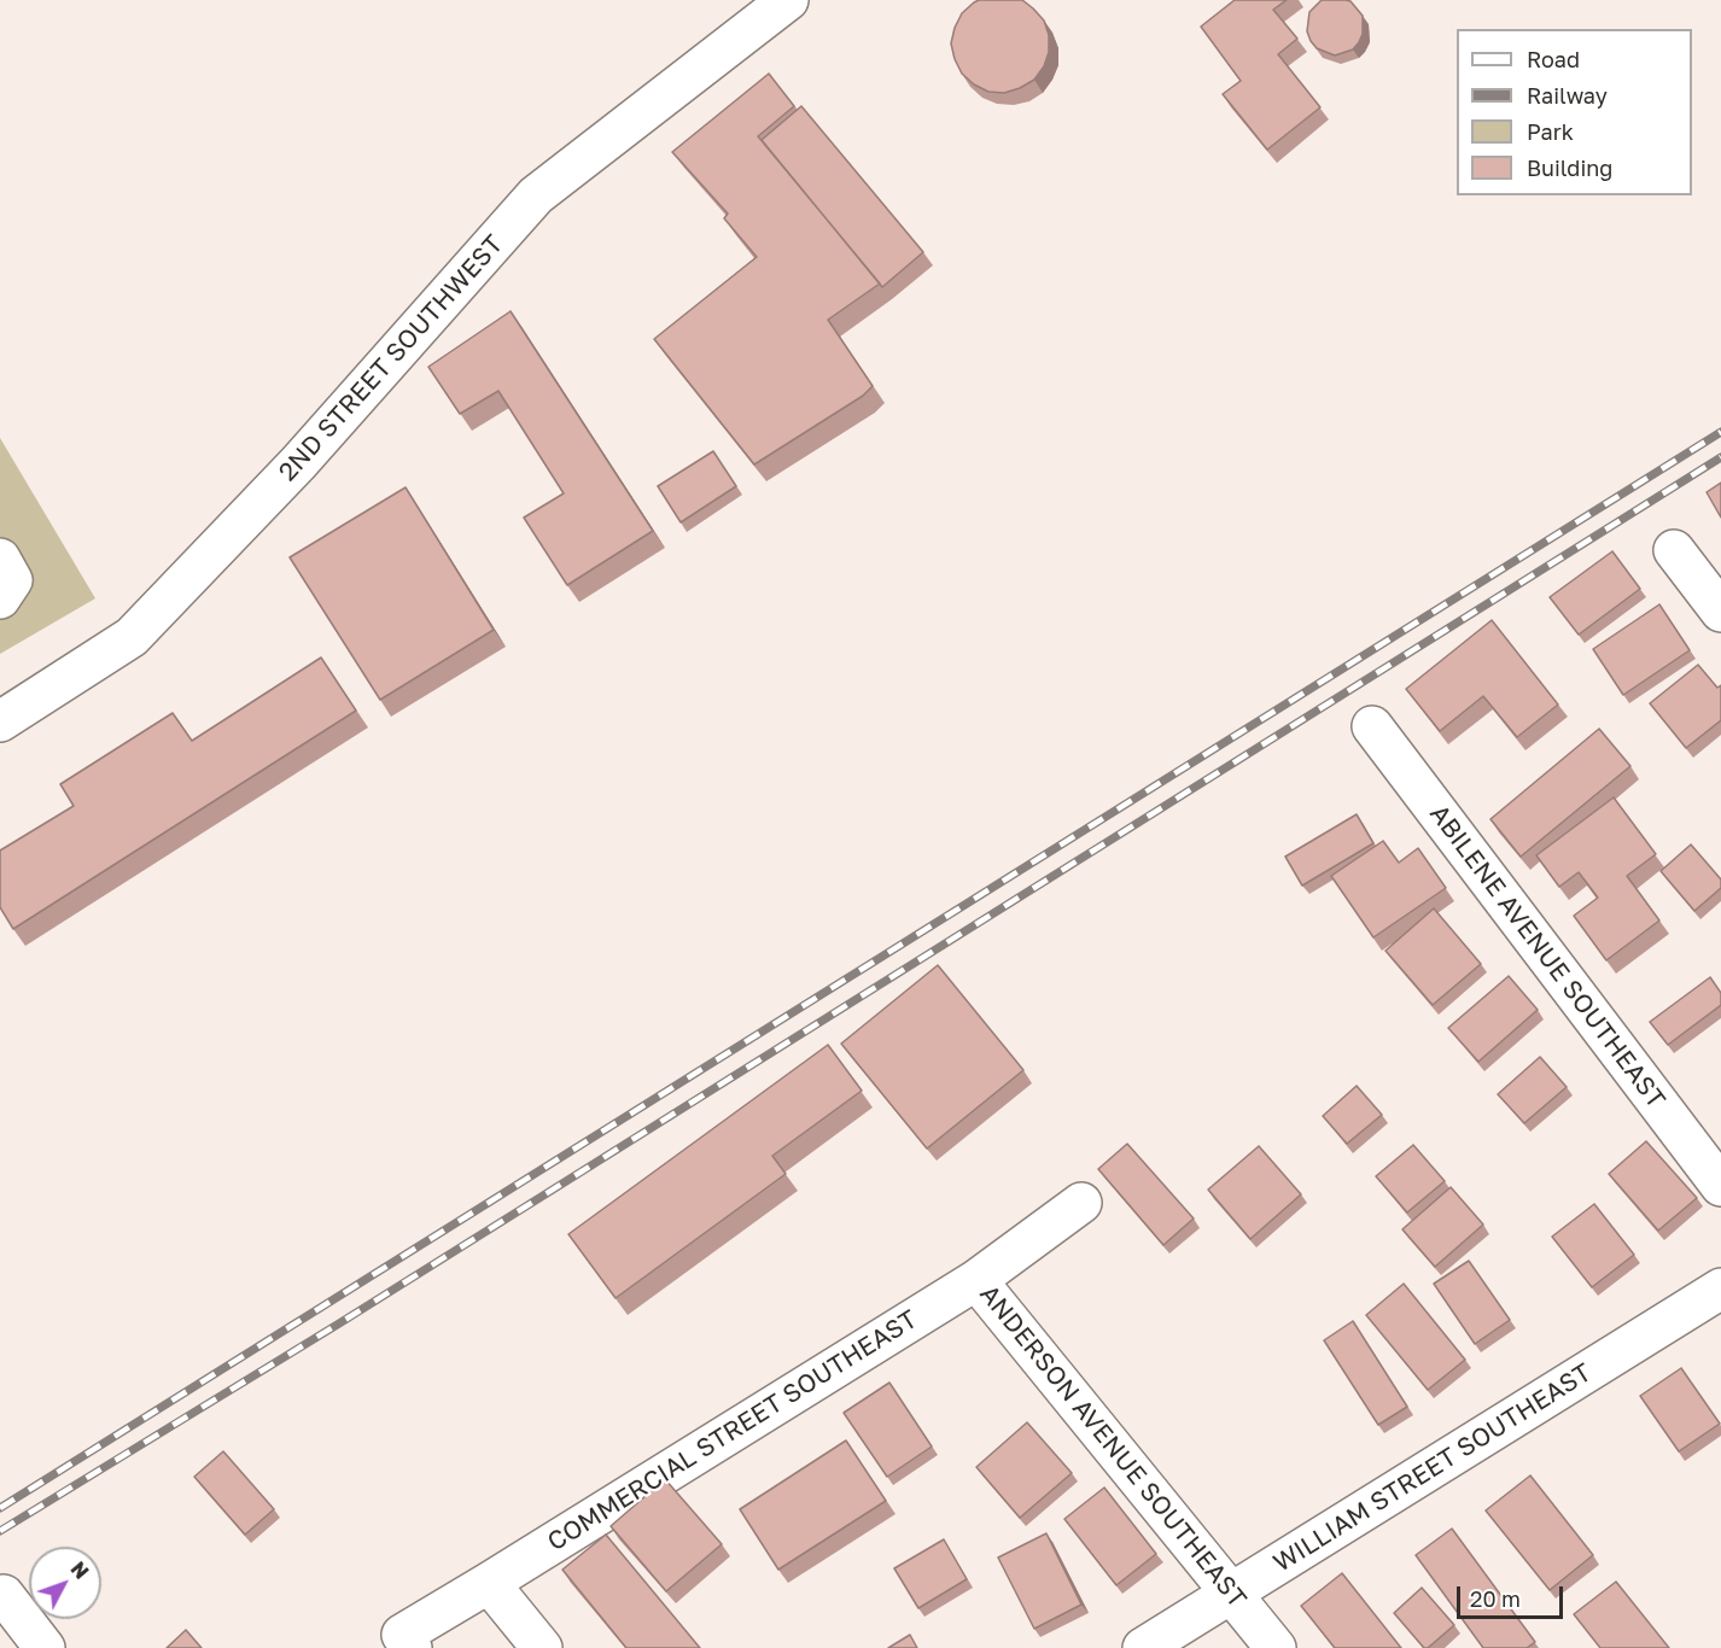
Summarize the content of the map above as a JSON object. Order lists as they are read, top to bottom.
{
  "streets": {
    "street": [
      "2ND STREET SOUTHWEST",
      "ABILENE AVENUE SOUTHEAST",
      "COMMERCIAL STREET SOUTHEAST",
      "ANDERSON AVENUE SOUTHEAST",
      "WILLIAM STREET SOUTHEAST"
    ]
  },
  "crossings": [
    ["COMMERCIAL STREET SOUTHEAST", "ANDERSON AVENUE SOUTHEAST"],
    ["ANDERSON AVENUE SOUTHEAST", "WILLIAM STREET SOUTHEAST"]
  ],
  "legend": [
    "Road",
    "Railway",
    "Park",
    "Building"
  ],
  "scale_bar": "20 m",
  "north": "top right"
}
